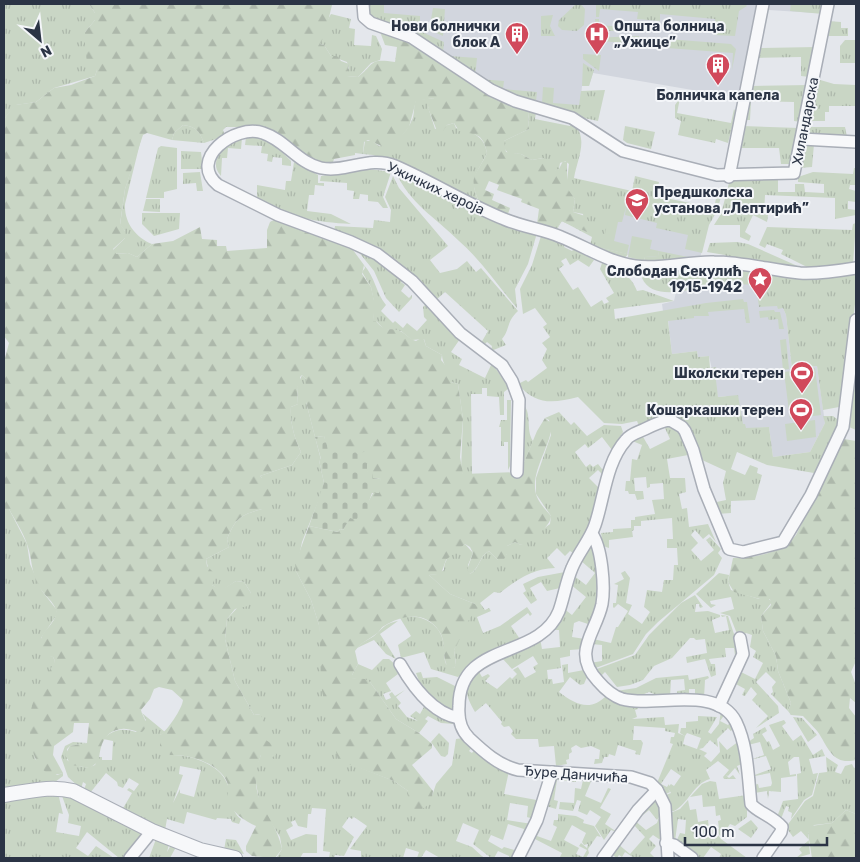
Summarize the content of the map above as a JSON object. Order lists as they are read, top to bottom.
{
  "streets": {
    "street": ["Хиландарска", "Ужичких хероја", "Ђуре Даничића"]
  },
  "places": {
    "building": ["Нови болнички блок А", "Болничка капела"],
    "hospital": ["Општа болница „Ужице”"],
    "school or university": ["Предшколска установа „Лептирић”"],
    "place": ["Слободан Секулић 1915-1942"],
    "sports": ["Школски терен", "Кошаркашки терен"]
  },
  "scale_bar": "100 m",
  "north": "bottom right"
}
